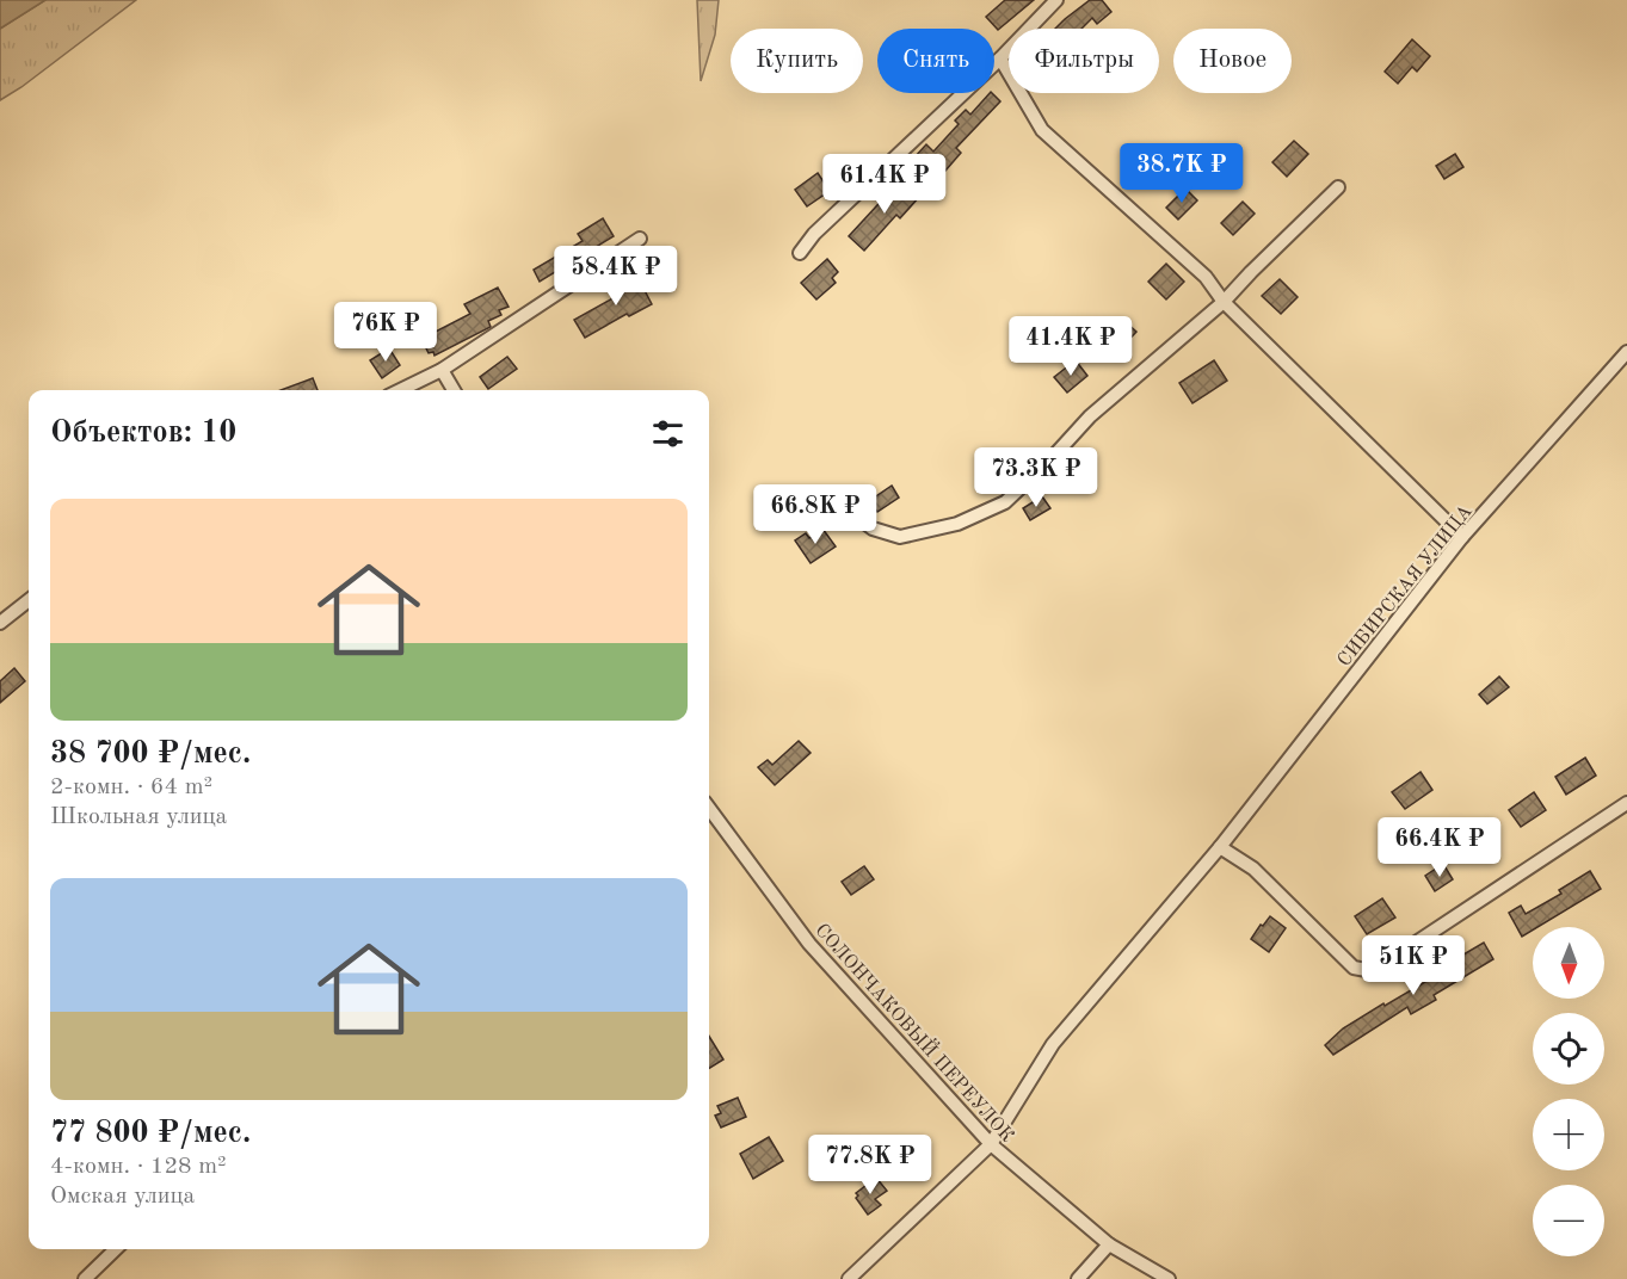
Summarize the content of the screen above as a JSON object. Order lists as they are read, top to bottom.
{
  "streets": {
    "street": ["СИБИРСКАЯ УЛИЦА", "СОЛОНЧАКОВЫЙ ПЕРЕУЛОК"]
  },
  "crossings": [
    ["СИБИРСКАЯ УЛИЦА", "СОЛОНЧАКОВЫЙ ПЕРЕУЛОК"]
  ],
  "north": "bottom",
  "page": {
    "chip": [
      "Купить",
      "Снять",
      "Фильтры",
      "Новое"
    ],
    "price": [
      "38.7K ₽",
      "61.4K ₽",
      "58.4K ₽",
      "76K ₽",
      "41.4K ₽",
      "73.3K ₽",
      "66.8K ₽",
      "66.4K ₽",
      "51K ₽",
      "77.8K ₽"
    ],
    "heading": "Объектов: 10",
    "list": [
      {
        "name": "38 700 ₽/мес.",
        "note": "2-комн. · 64 m² · Школьная улица"
      },
      {
        "name": "77 800 ₽/мес.",
        "note": "4-комн. · 128 m² · Омская улица"
      }
    ],
    "map_buttons": ["+", "−"]
  }
}
